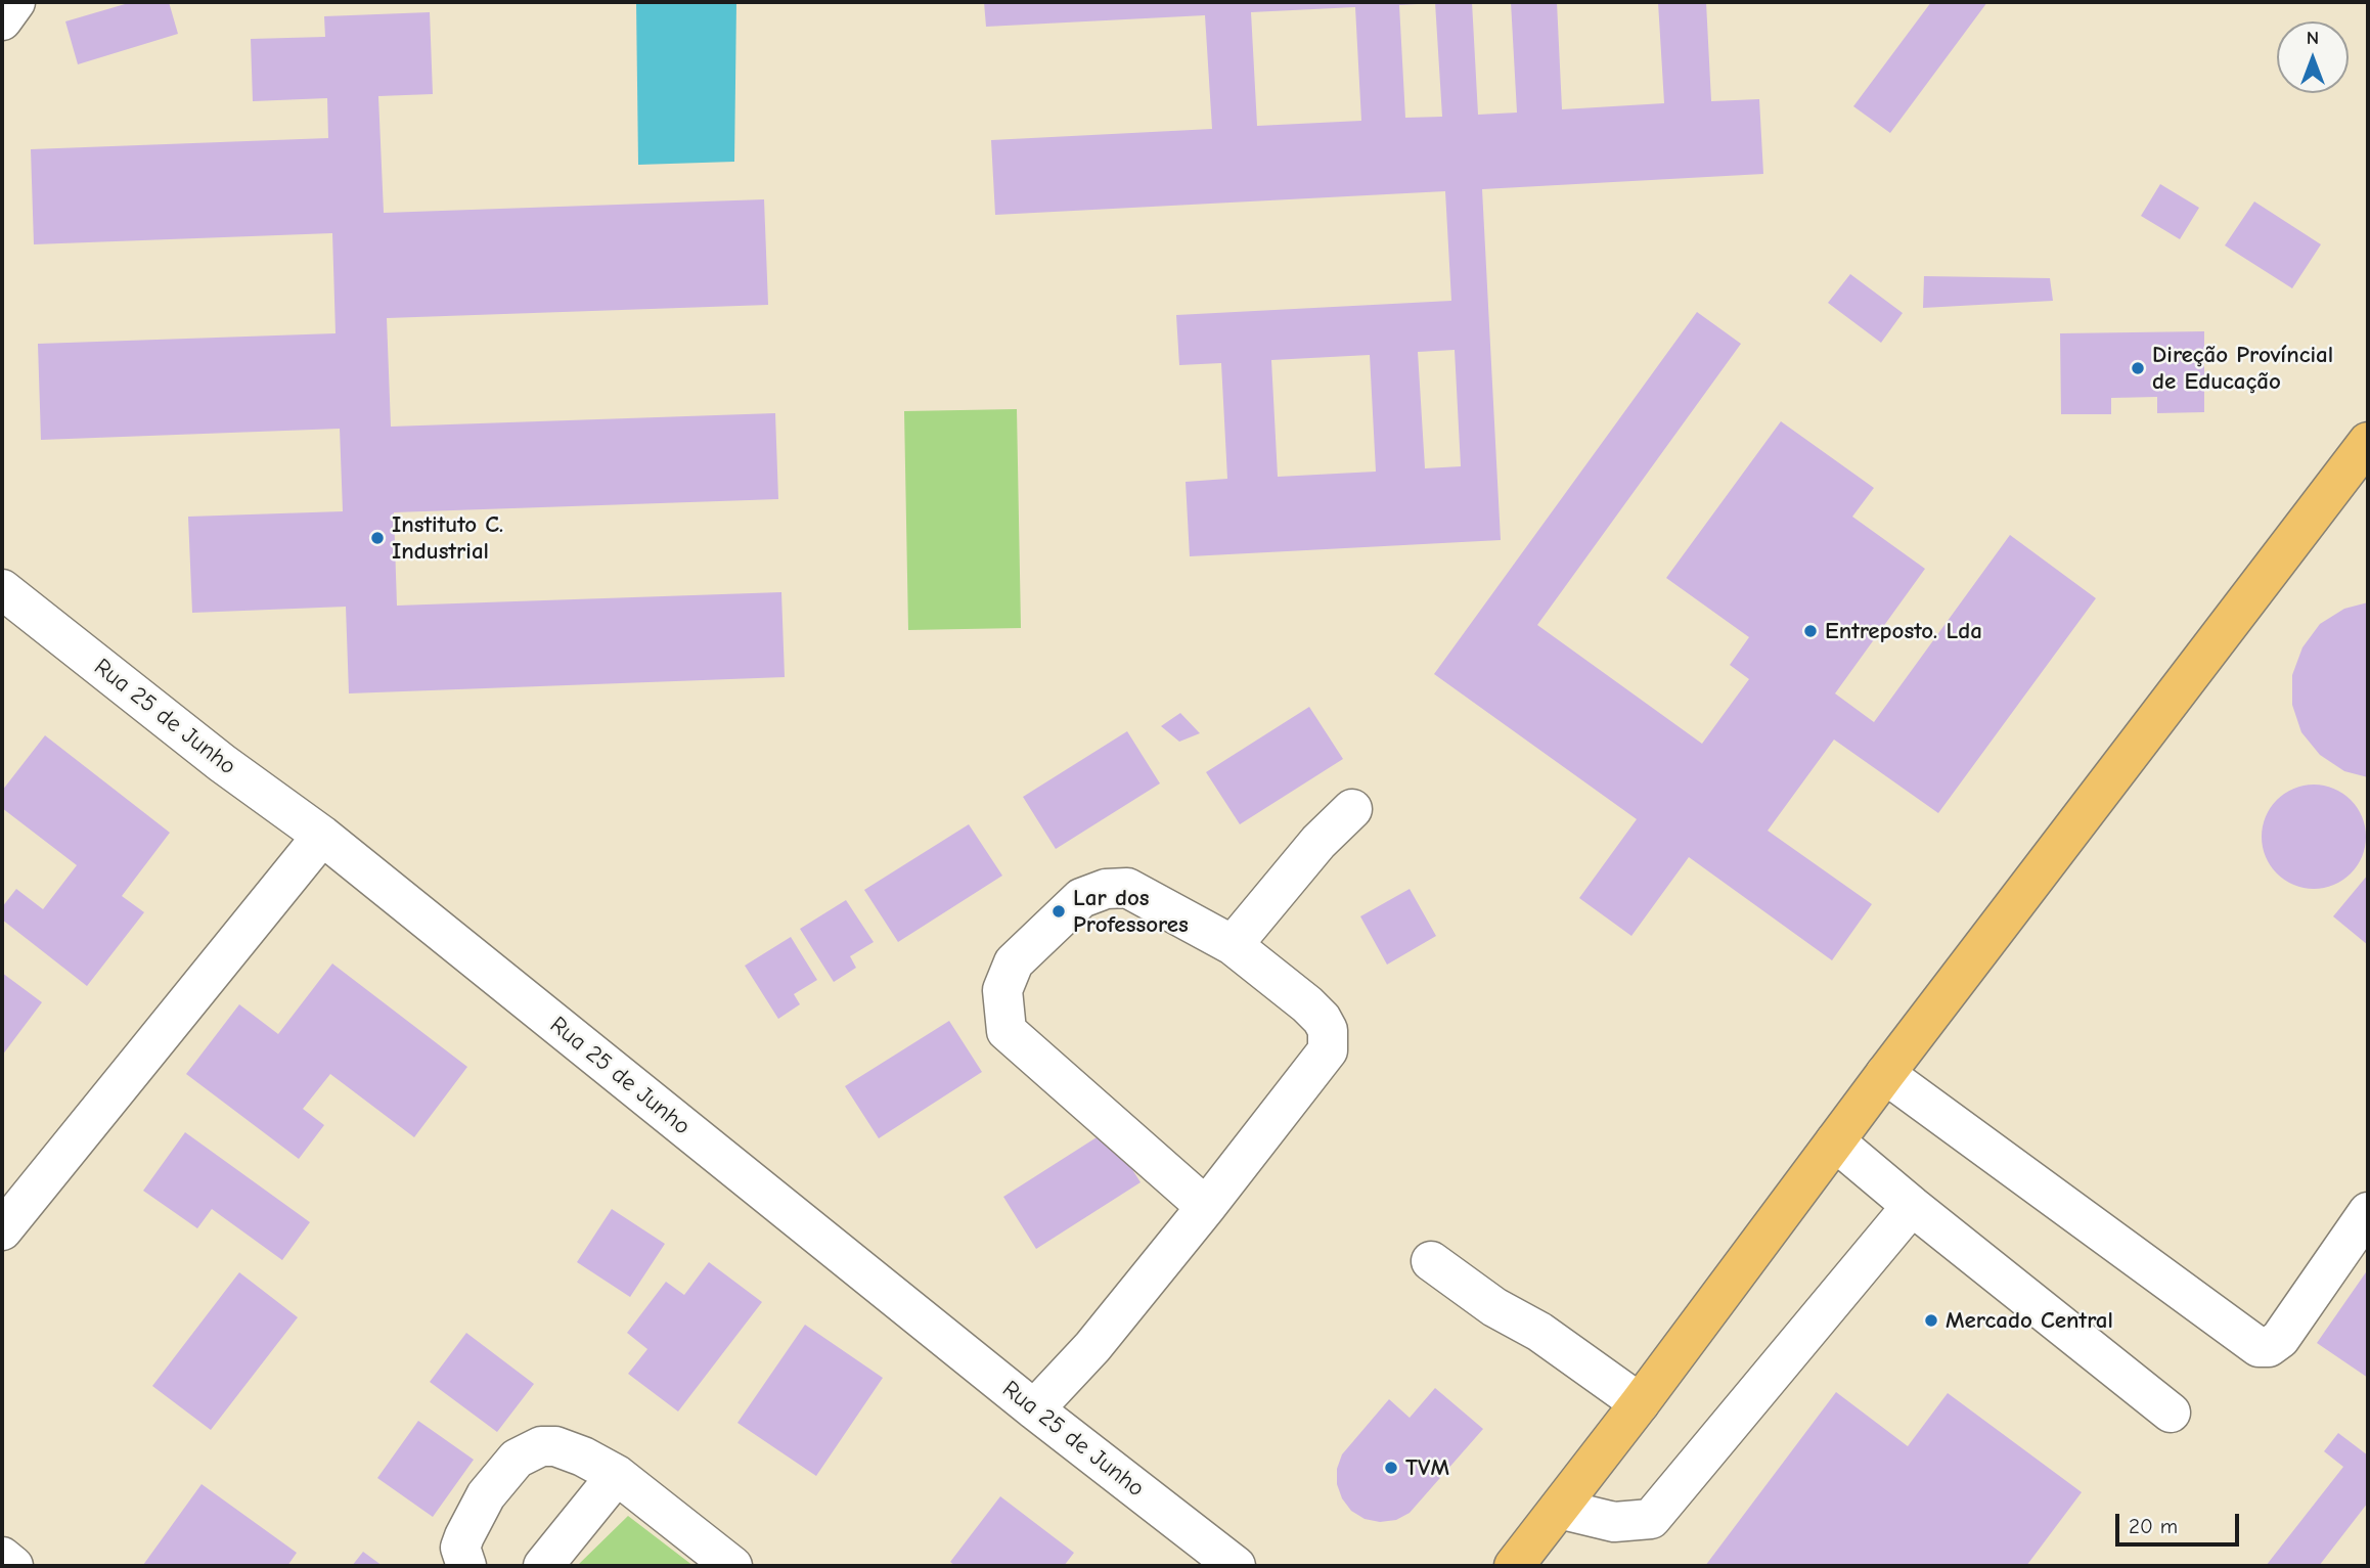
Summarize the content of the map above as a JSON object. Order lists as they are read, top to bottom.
{
  "streets": {
    "street": ["Rua 25 de Junho"]
  },
  "places": [
    "Direção Províncial de Educação",
    "Instituto C. Industrial",
    "Entreposto. Lda",
    "Lar dos Professores",
    "Mercado Central",
    "TVM"
  ],
  "scale_bar": "20 m",
  "north": "top"
}
